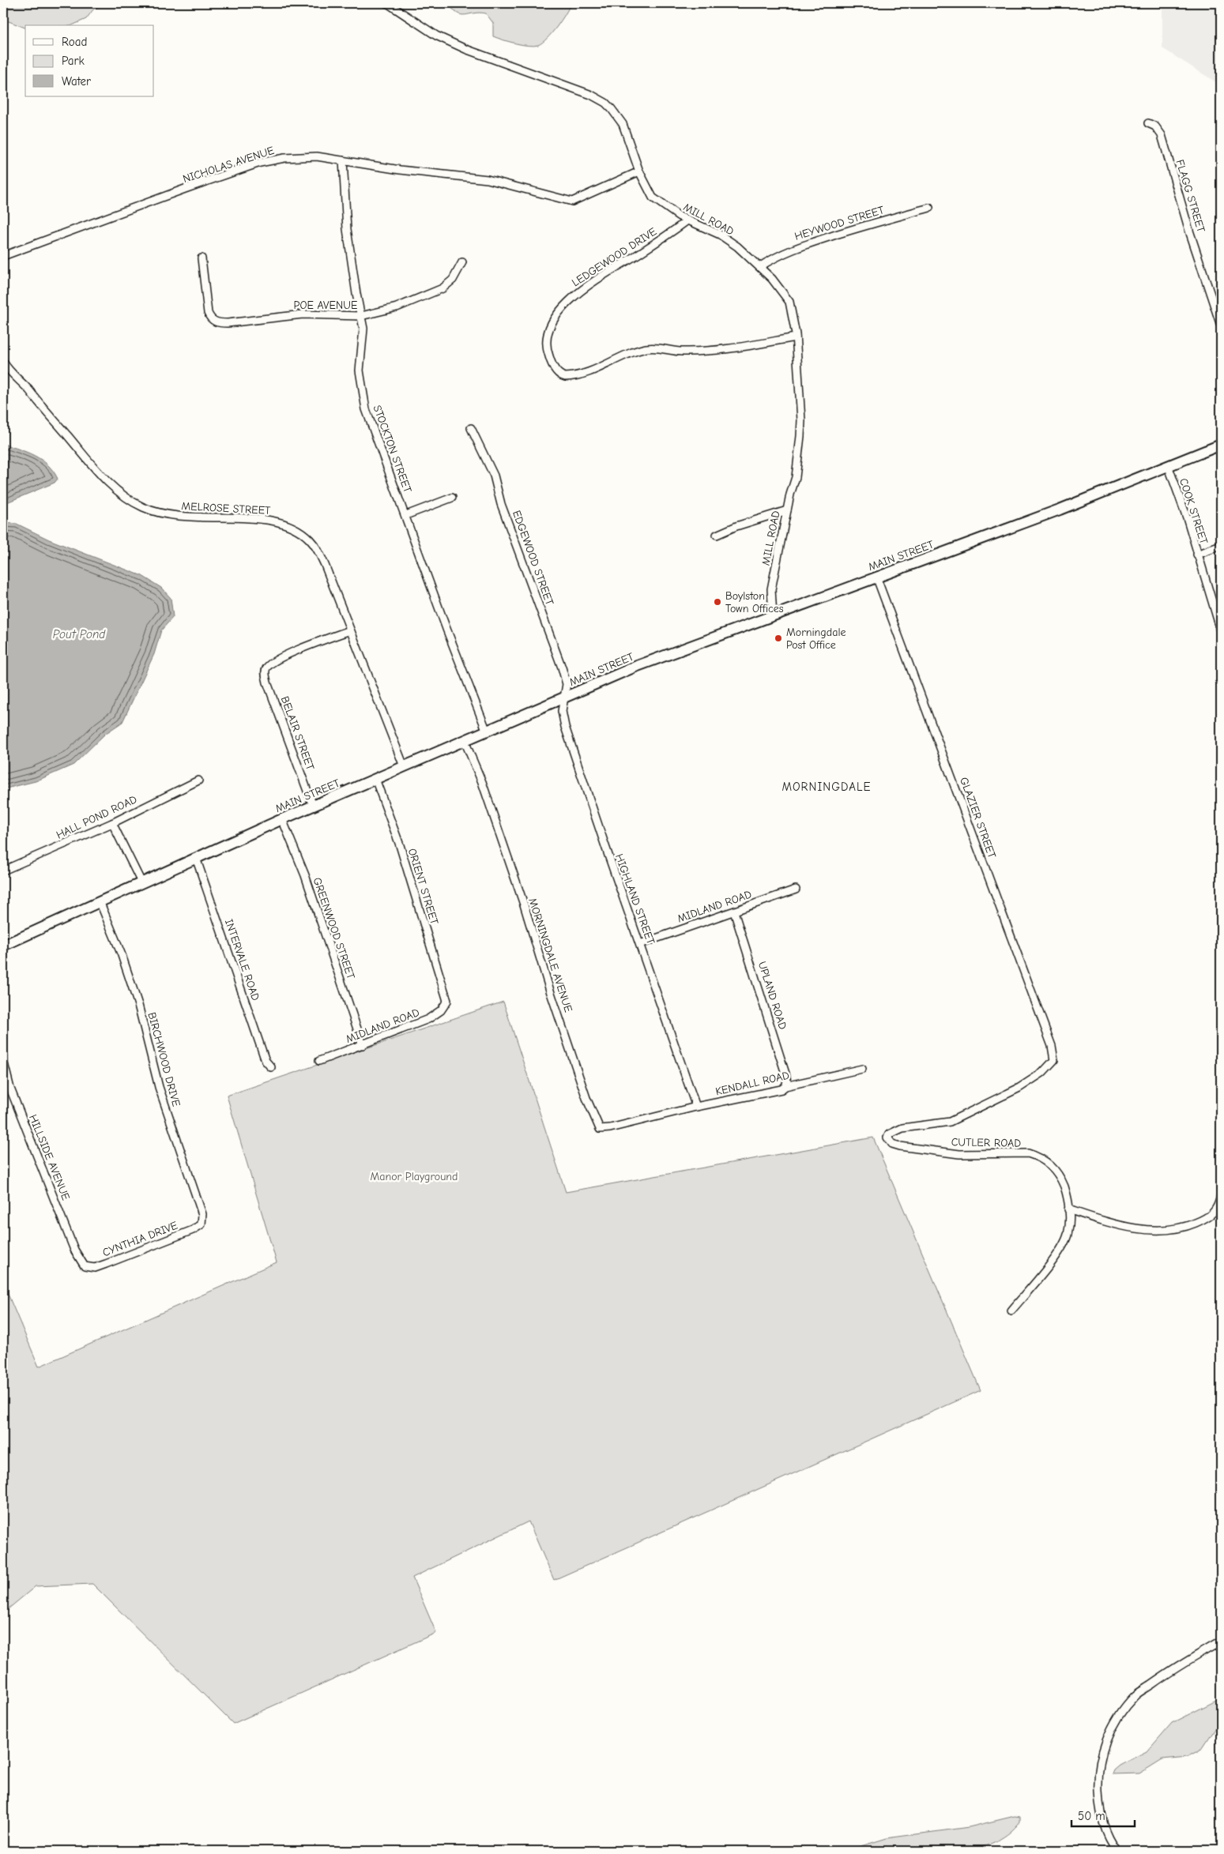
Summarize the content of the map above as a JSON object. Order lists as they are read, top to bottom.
{
  "streets": {
    "main road": ["MAIN STREET"],
    "street": [
      "NICHOLAS AVENUE",
      "FLAGG STREET",
      "MILL ROAD",
      "HEYWOOD STREET",
      "LEDGEWOOD DRIVE",
      "POE AVENUE",
      "STOCKTON STREET",
      "MELROSE STREET",
      "COOK STREET",
      "EDGEWOOD STREET",
      "BELAIR STREET",
      "HALL POND ROAD",
      "GLAZIER STREET",
      "ORIENT STREET",
      "HIGHLAND STREET",
      "MIDLAND ROAD",
      "GREENWOOD STREET",
      "MORNINGDALE AVENUE",
      "INTERVALE ROAD",
      "UPLAND ROAD",
      "BIRCHWOOD DRIVE",
      "KENDALL ROAD",
      "CUTLER ROAD",
      "HILLSIDE AVENUE",
      "CYNTHIA DRIVE"
    ]
  },
  "crossings": [
    ["NICHOLAS AVENUE", "MILL ROAD"],
    ["NICHOLAS AVENUE", "STOCKTON STREET"],
    ["MILL ROAD", "HEYWOOD STREET"],
    ["MILL ROAD", "LEDGEWOOD DRIVE"],
    ["MILL ROAD", "MAIN STREET"],
    ["POE AVENUE", "STOCKTON STREET"],
    ["STOCKTON STREET", "MAIN STREET"],
    ["MELROSE STREET", "MAIN STREET"],
    ["MELROSE STREET", "BELAIR STREET"],
    ["COOK STREET", "MAIN STREET"],
    ["MAIN STREET", "EDGEWOOD STREET"],
    ["MAIN STREET", "BELAIR STREET"],
    ["MAIN STREET", "GLAZIER STREET"],
    ["MAIN STREET", "ORIENT STREET"],
    ["MAIN STREET", "HIGHLAND STREET"],
    ["MAIN STREET", "GREENWOOD STREET"],
    ["MAIN STREET", "MORNINGDALE AVENUE"],
    ["MAIN STREET", "INTERVALE ROAD"],
    ["MAIN STREET", "BIRCHWOOD DRIVE"],
    ["EDGEWOOD STREET", "HIGHLAND STREET"],
    ["GLAZIER STREET", "CUTLER ROAD"],
    ["ORIENT STREET", "MIDLAND ROAD"],
    ["HIGHLAND STREET", "MIDLAND ROAD"],
    ["HIGHLAND STREET", "KENDALL ROAD"],
    ["MIDLAND ROAD", "GREENWOOD STREET"],
    ["MIDLAND ROAD", "UPLAND ROAD"],
    ["MORNINGDALE AVENUE", "KENDALL ROAD"],
    ["UPLAND ROAD", "KENDALL ROAD"],
    ["BIRCHWOOD DRIVE", "CYNTHIA DRIVE"],
    ["HILLSIDE AVENUE", "CYNTHIA DRIVE"]
  ],
  "districts": ["MORNINGDALE"],
  "water": ["Pout Pond"],
  "parks": ["Manor Playground"],
  "places": ["Boylston Town Offices", "Morningdale Post Office"],
  "legend": ["Road", "Park", "Water"],
  "scale_bar": "50 m"
}
